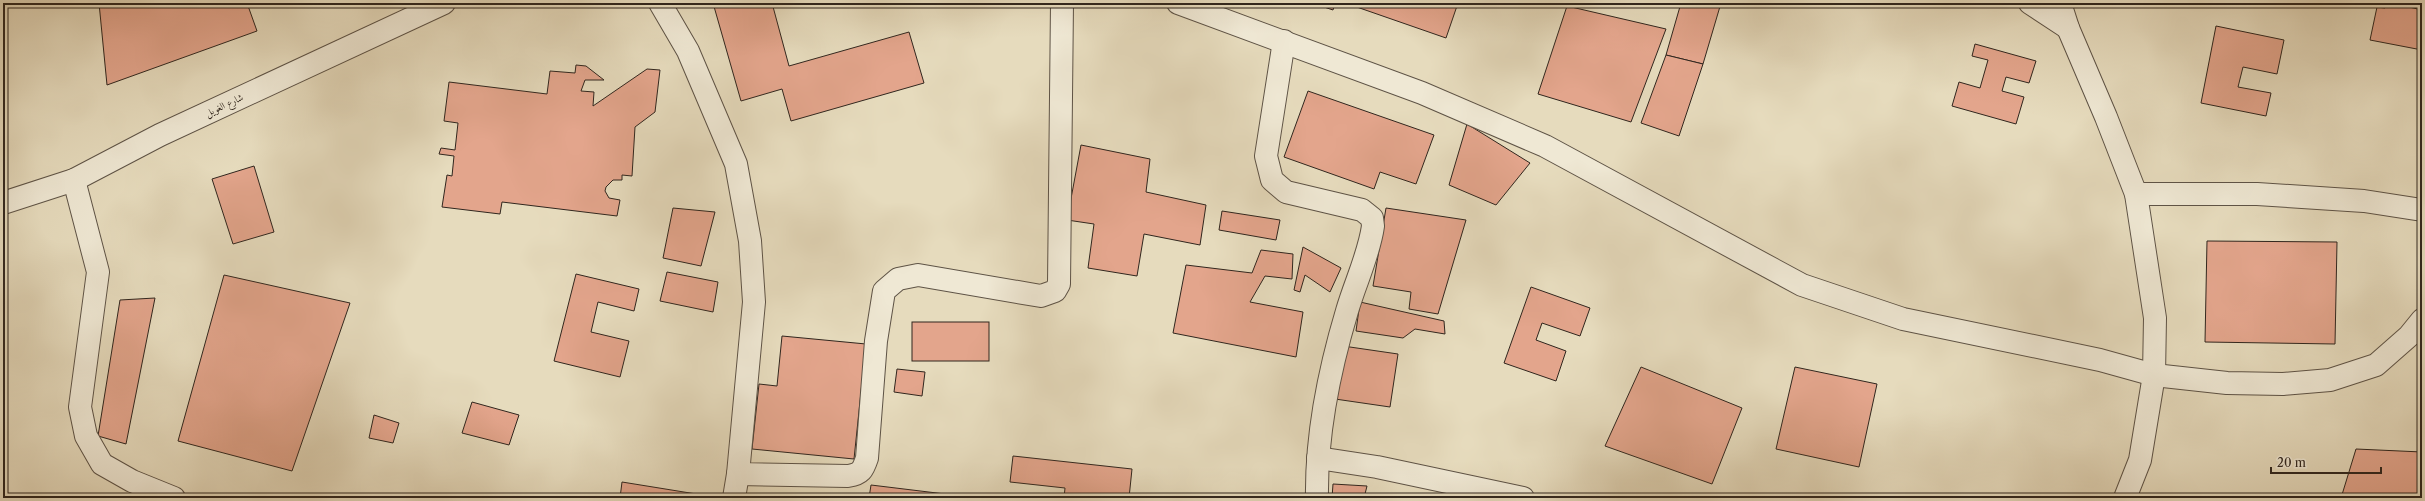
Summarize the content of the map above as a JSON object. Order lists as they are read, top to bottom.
{
  "streets": {
    "street": ["شارع الغويل"]
  },
  "scale_bar": "20 m"
}
